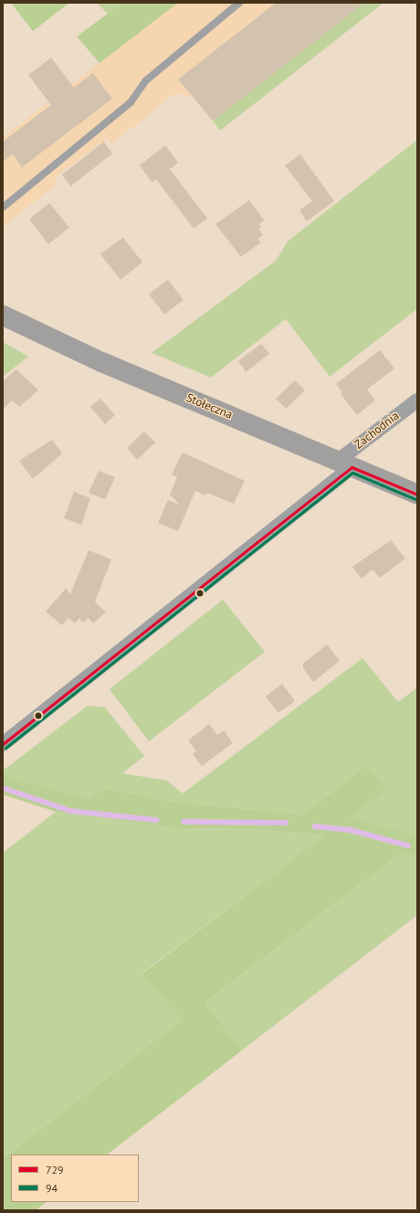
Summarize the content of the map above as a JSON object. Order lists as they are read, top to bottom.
{
  "streets": {
    "main road": ["Stołeczna"],
    "street": ["Zachodnia"]
  },
  "crossings": [
    ["Stołeczna", "Zachodnia"]
  ],
  "lines": ["transit line 729", "transit line 94"],
  "legend": ["729", "94"]
}
